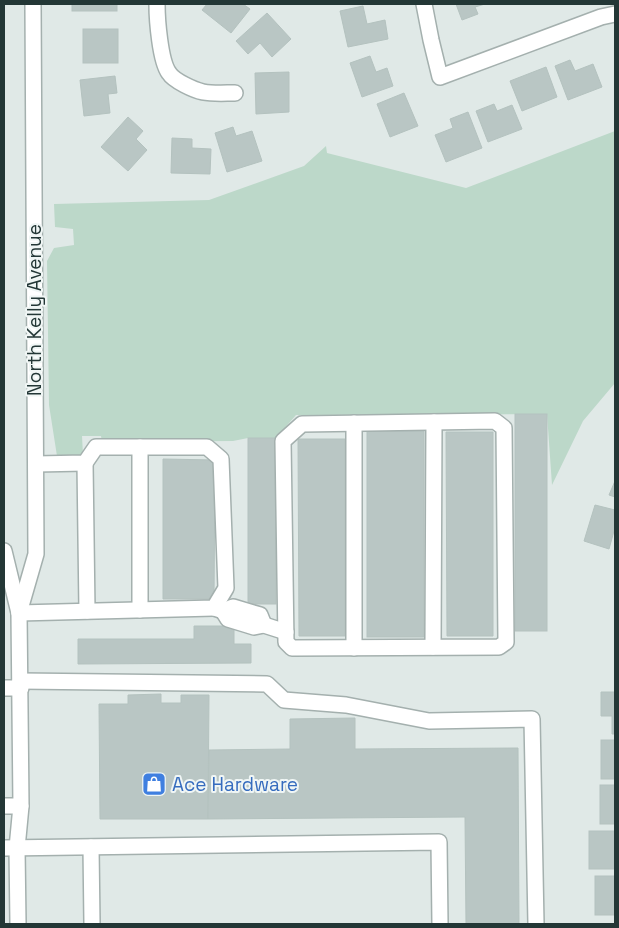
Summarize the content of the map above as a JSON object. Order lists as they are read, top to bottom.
{
  "streets": {
    "street": ["North Kelly Avenue"]
  },
  "places": {
    "shop": ["Ace Hardware"]
  }
}
